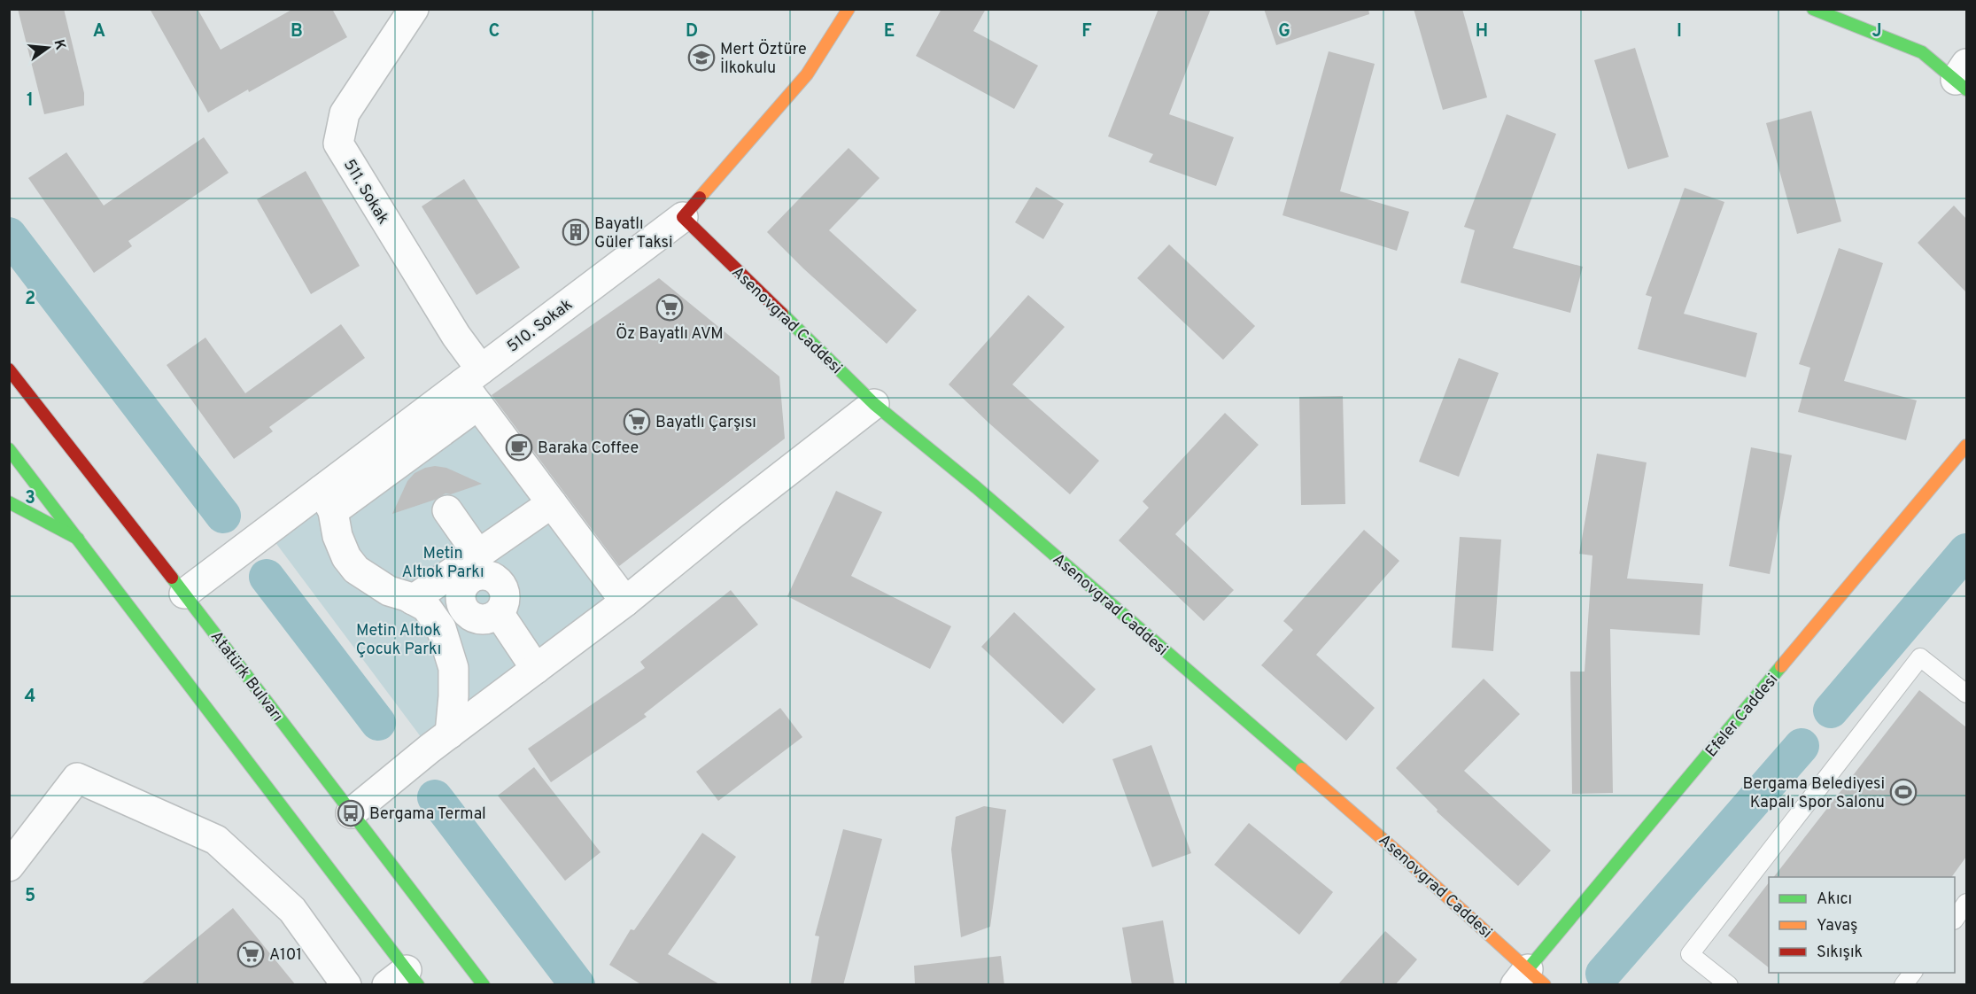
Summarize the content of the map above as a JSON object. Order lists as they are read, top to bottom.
{
  "streets": {
    "main road": [
      "Asenovgrad Caddesi",
      "510. Sokak",
      "Atatürk Bulvarı",
      "Efeler Caddesi"
    ],
    "street": ["511. Sokak"]
  },
  "crossings": [
    ["511. Sokak", "510. Sokak"],
    ["Asenovgrad Caddesi", "510. Sokak"],
    ["Asenovgrad Caddesi", "Efeler Caddesi"],
    ["510. Sokak", "Atatürk Bulvarı"]
  ],
  "parks": ["Metin Altıok Parkı", "Metin Altıok Çocuk Parkı"],
  "places": {
    "school or university": ["Mert Öztüre İlkokulu"],
    "building": ["Bayatlı Güler Taksi"],
    "supermarket": ["Öz Bayatlı AVM", "Bayatlı Çarşısı", "A101"],
    "cafe": ["Baraka Coffee"],
    "sports": ["Bergama Belediyesi Kapalı Spor Salonu"],
    "bus stop": ["Bergama Termal"]
  },
  "legend": ["Akıcı", "Yavaş", "Sıkışık"],
  "north": "right",
  "grid": {
    "columns": [
      "A",
      "B",
      "C",
      "D",
      "E",
      "F",
      "G",
      "H",
      "I",
      "J"
    ],
    "rows": [
      "1",
      "2",
      "3",
      "4",
      "5"
    ]
  }
}
